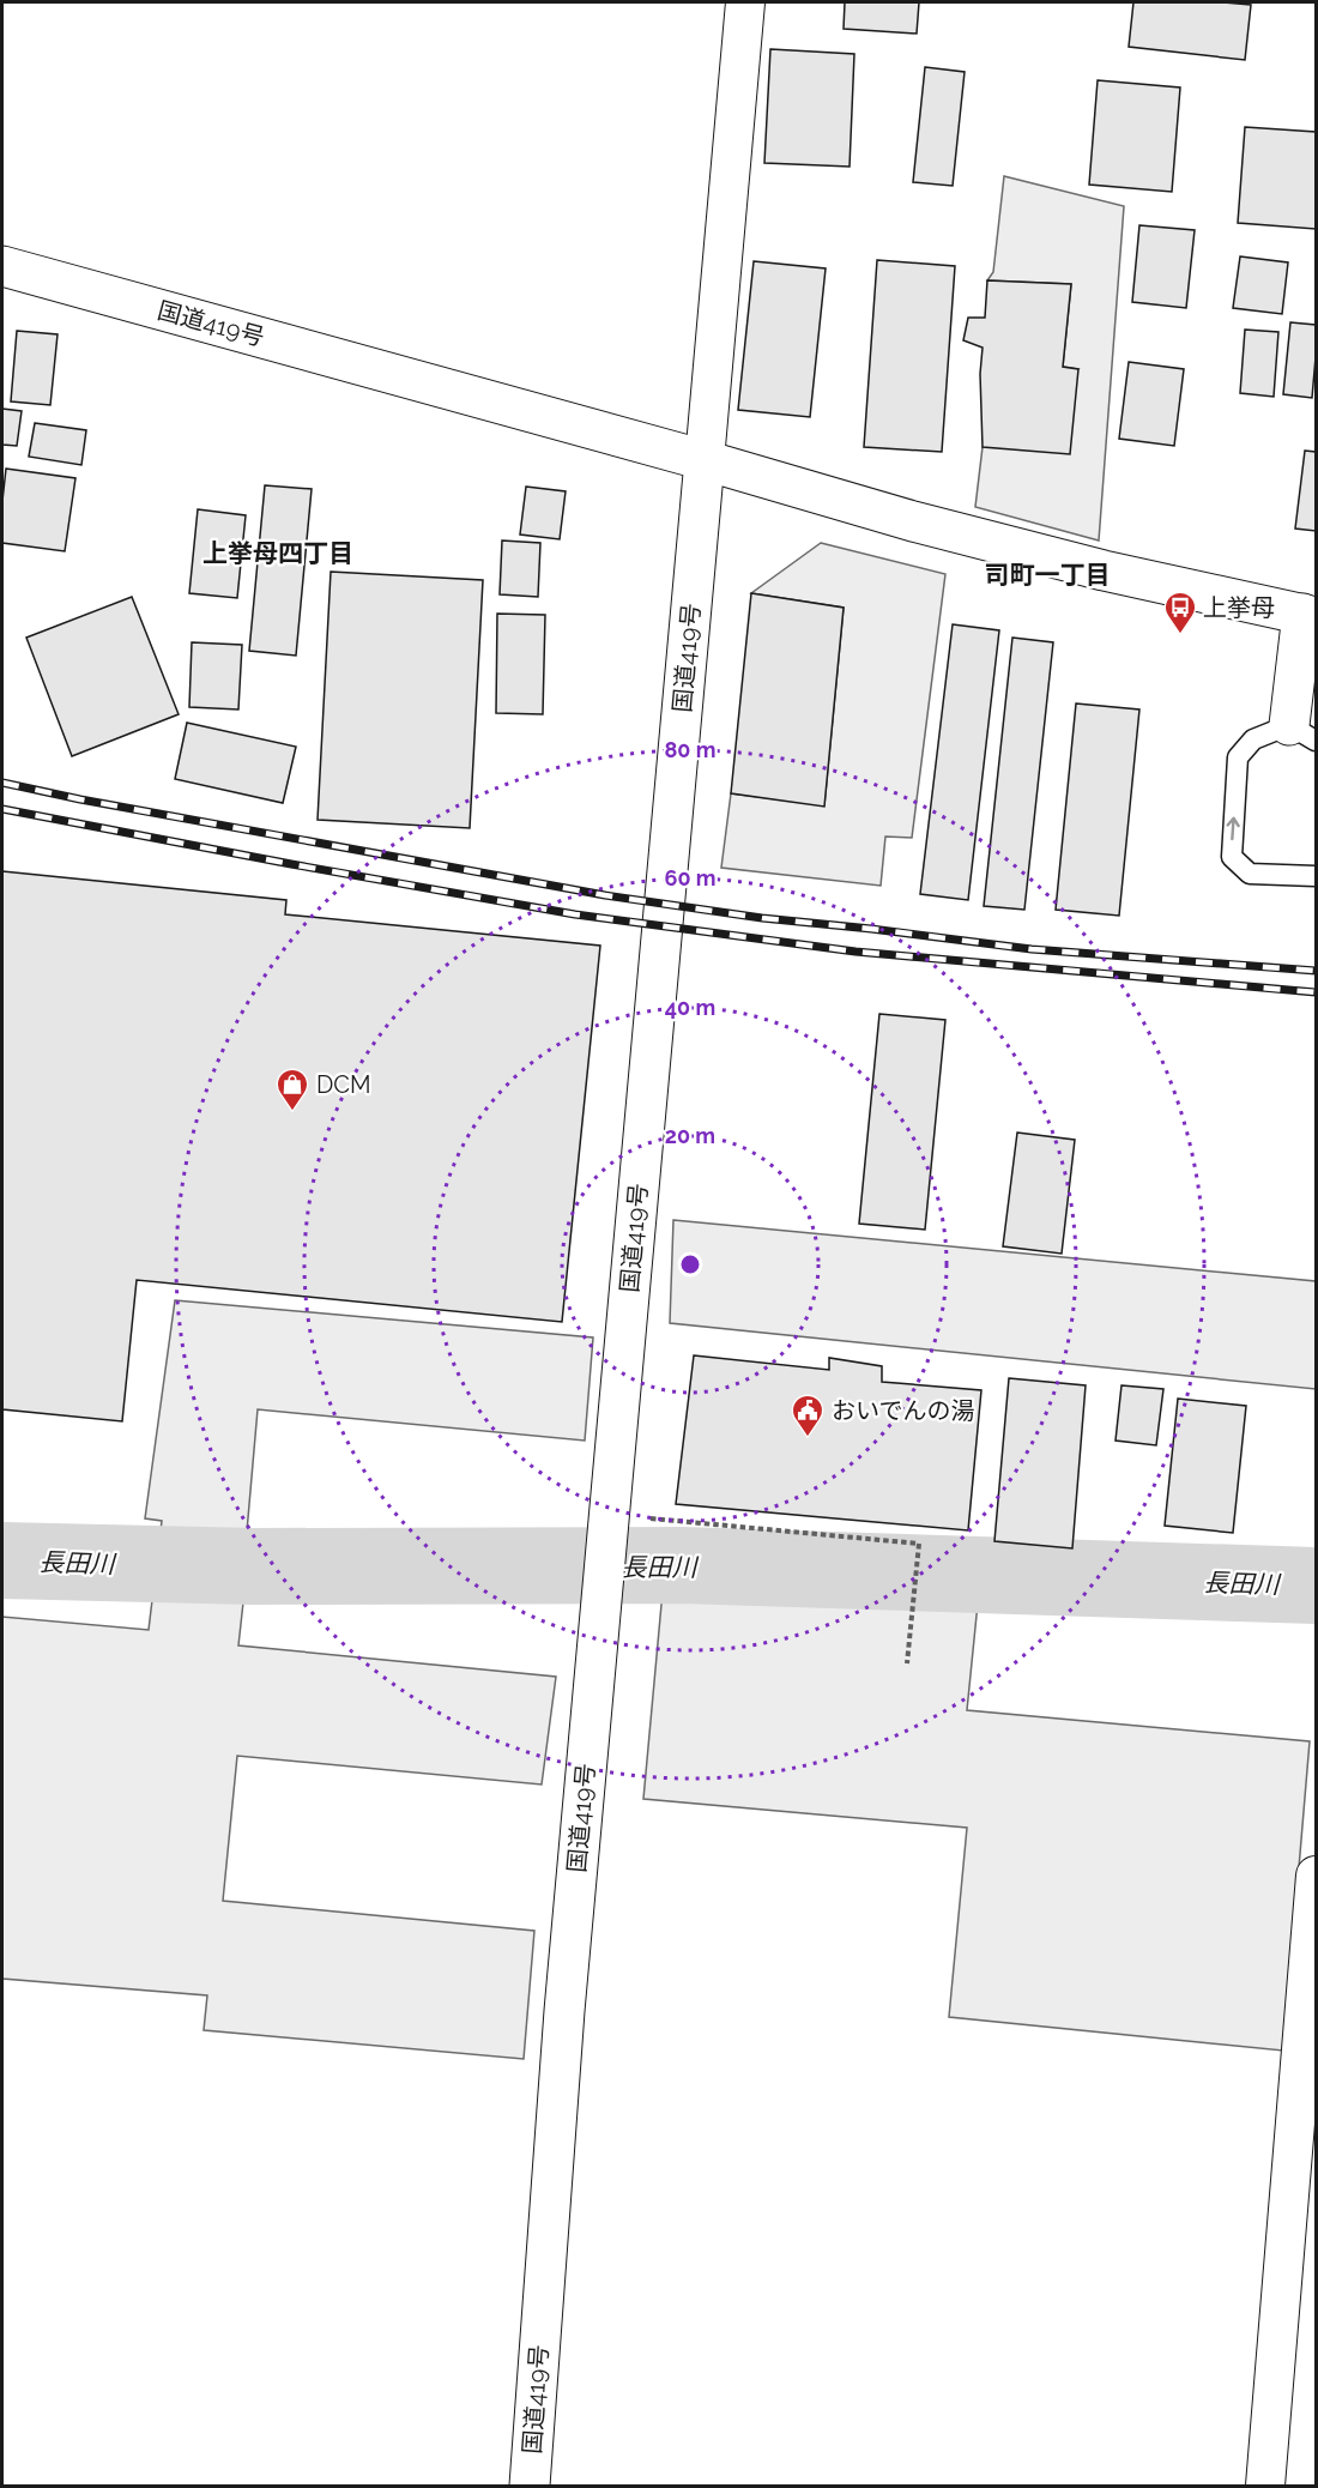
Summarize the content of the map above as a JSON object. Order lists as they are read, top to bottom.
{
  "streets": {
    "main road": ["国道419号"]
  },
  "districts": ["上挙母四丁目", "司町一丁目"],
  "water": ["長田川"],
  "places": {
    "bus stop": ["上挙母"],
    "shop": ["DCM"],
    "public building": ["おいでんの湯"]
  },
  "rings": [
    "80 m",
    "60 m",
    "40 m",
    "20 m"
  ]
}
